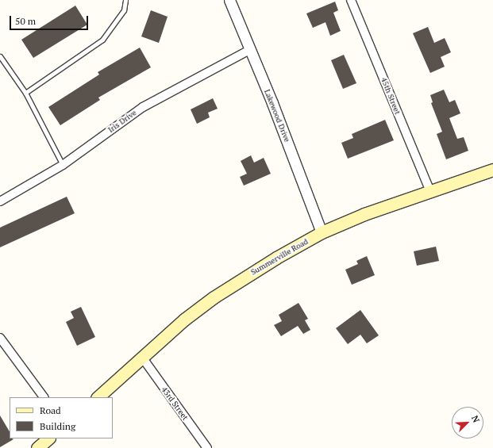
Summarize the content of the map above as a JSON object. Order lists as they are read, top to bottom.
{
  "streets": {
    "main road": ["Summerville Road"],
    "street": [
      "45th Street",
      "Lakewood Drive",
      "Iris Drive",
      "43rd Street"
    ]
  },
  "crossings": [
    ["45th Street", "Summerville Road"],
    ["Lakewood Drive", "Iris Drive"],
    ["Lakewood Drive", "Summerville Road"],
    ["Summerville Road", "43rd Street"]
  ],
  "legend": ["Road", "Building"],
  "scale_bar": "50 m",
  "north": "top right"
}
